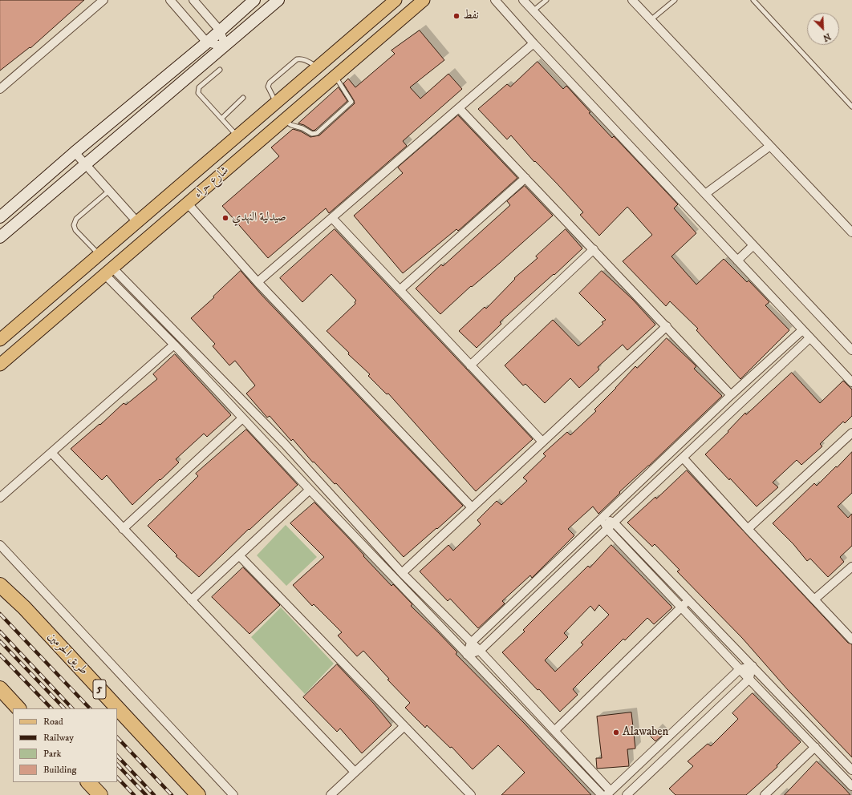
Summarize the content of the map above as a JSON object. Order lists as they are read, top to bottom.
{
  "streets": {
    "highway": ["طريق الحرمين", "5"],
    "main road": ["شارع حراء"]
  },
  "places": ["نفط", "صيدلية النهدي", "Alawaben"],
  "legend": [
    "Road",
    "Railway",
    "Park",
    "Building"
  ],
  "north": "bottom right"
}
